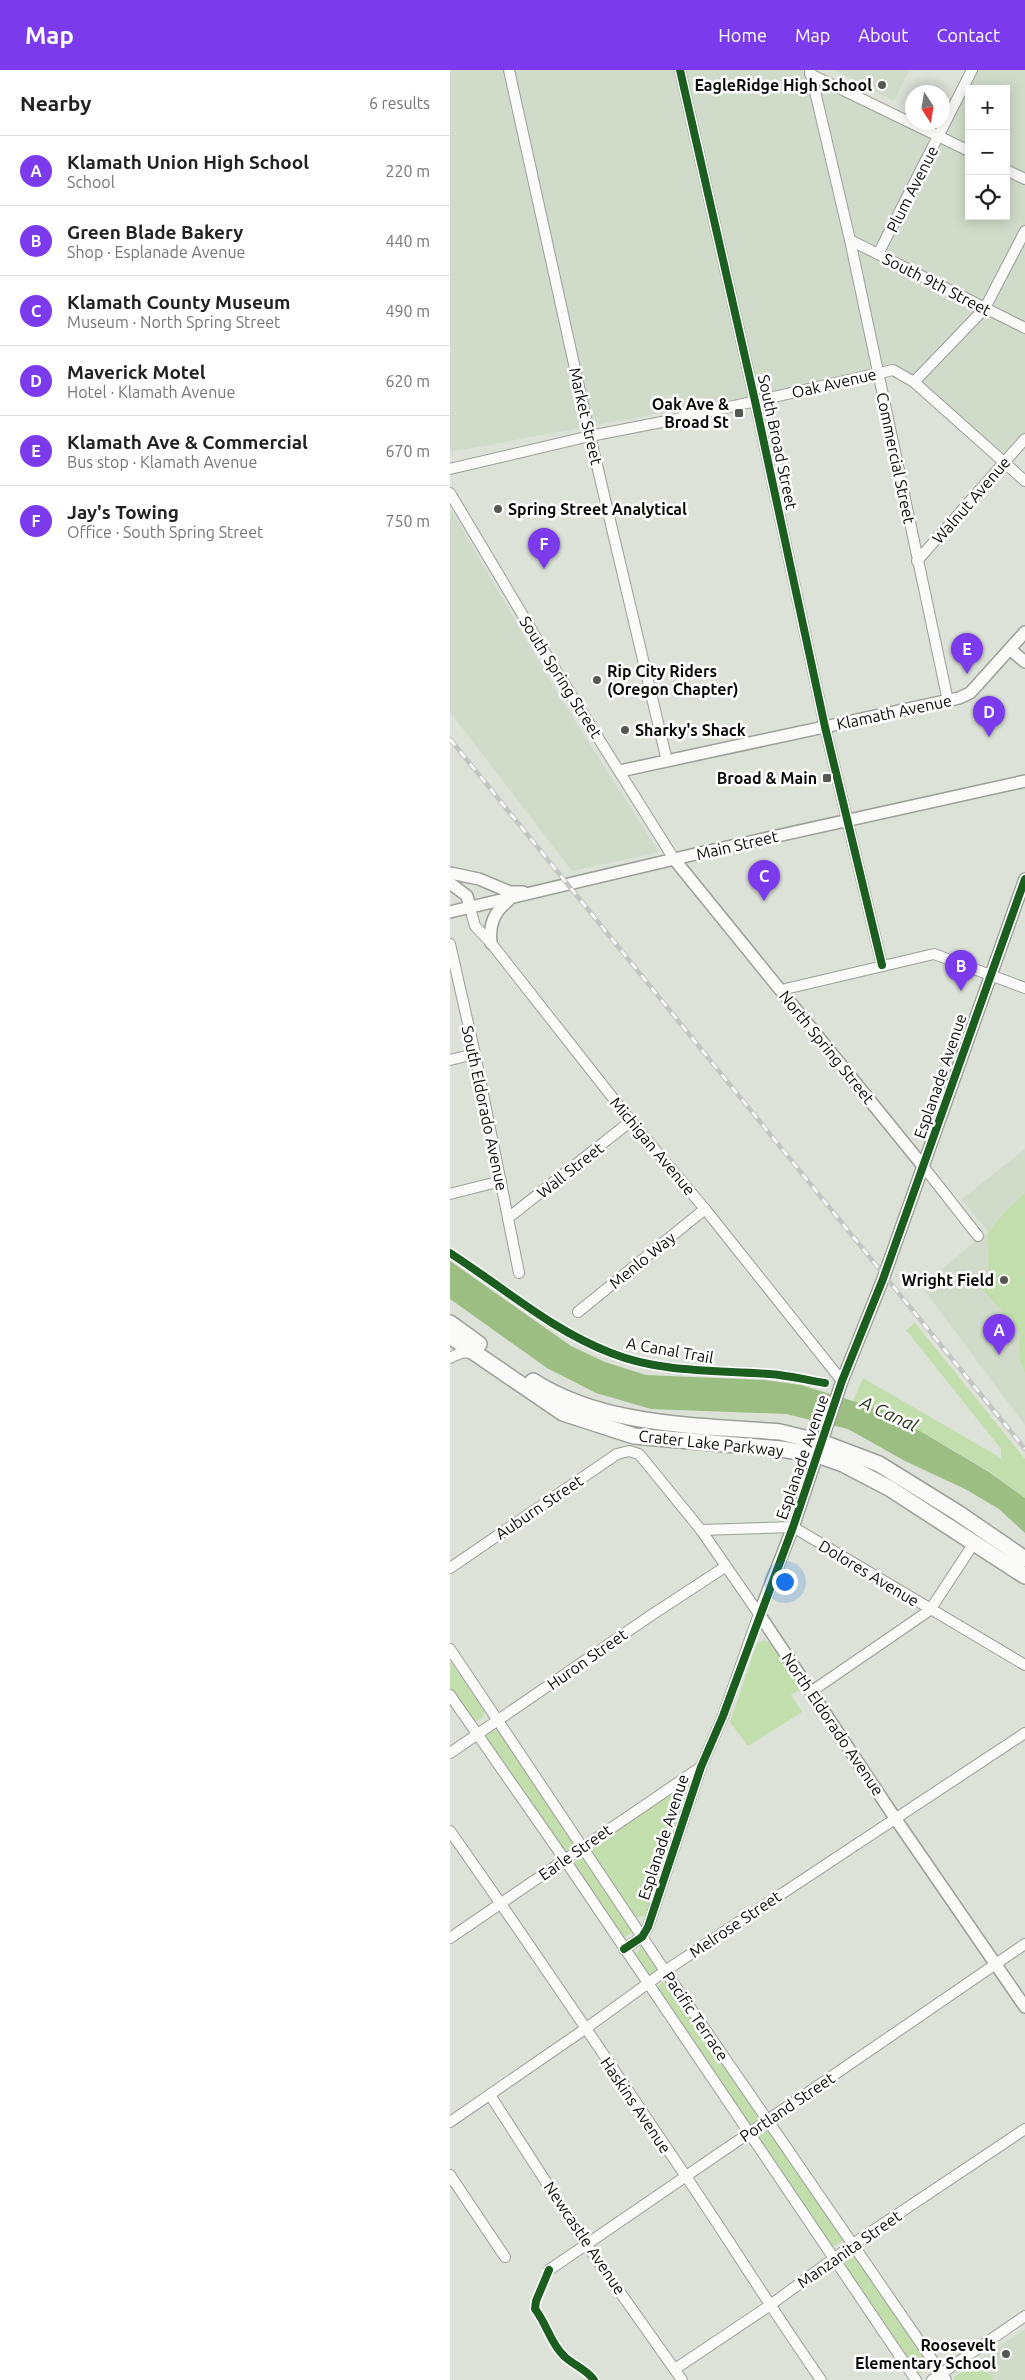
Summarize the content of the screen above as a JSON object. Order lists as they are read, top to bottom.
{
  "streets": {
    "main road": ["Crater Lake Parkway"],
    "street": [
      "Plum Avenue",
      "South 9th Street",
      "Oak Avenue",
      "Market Street",
      "South Broad Street",
      "Commercial Street",
      "Walnut Avenue",
      "South Spring Street",
      "Klamath Avenue",
      "Main Street",
      "North Spring Street",
      "Esplanade Avenue",
      "South Eldorado Avenue",
      "Michigan Avenue",
      "Wall Street",
      "Menlo Way",
      "Auburn Street",
      "Dolores Avenue",
      "Huron Street",
      "North Eldorado Avenue",
      "Earle Street",
      "Melrose Street",
      "Pacific Terrace",
      "Haskins Avenue",
      "Portland Street",
      "Newcastle Avenue",
      "Manzanita Street"
    ],
    "cycle path": ["A Canal Trail"]
  },
  "crossings": [
    ["Plum Avenue", "South 9th Street"],
    ["South 9th Street", "Commercial Street"],
    ["Oak Avenue", "Market Street"],
    ["Oak Avenue", "South Broad Street"],
    ["Oak Avenue", "Commercial Street"],
    ["Oak Avenue", "Walnut Avenue"],
    ["Market Street", "Klamath Avenue"],
    ["South Broad Street", "Klamath Avenue"],
    ["South Broad Street", "Main Street"],
    ["Commercial Street", "Walnut Avenue"],
    ["Commercial Street", "Klamath Avenue"],
    ["South Spring Street", "Klamath Avenue"],
    ["South Spring Street", "Main Street"],
    ["South Spring Street", "North Spring Street"],
    ["Main Street", "North Spring Street"],
    ["Main Street", "Michigan Avenue"],
    ["North Spring Street", "Esplanade Avenue"],
    ["Esplanade Avenue", "Michigan Avenue"],
    ["Esplanade Avenue", "Crater Lake Parkway"],
    ["Esplanade Avenue", "Dolores Avenue"],
    ["Esplanade Avenue", "North Eldorado Avenue"],
    ["Esplanade Avenue", "Earle Street"],
    ["Esplanade Avenue", "Pacific Terrace"],
    ["South Eldorado Avenue", "Wall Street"],
    ["Michigan Avenue", "Wall Street"],
    ["Michigan Avenue", "Menlo Way"],
    ["Auburn Street", "North Eldorado Avenue"],
    ["Huron Street", "North Eldorado Avenue"],
    ["Huron Street", "Pacific Terrace"],
    ["North Eldorado Avenue", "Melrose Street"],
    ["North Eldorado Avenue", "Portland Street"],
    ["Earle Street", "Pacific Terrace"],
    ["Earle Street", "Haskins Avenue"],
    ["Melrose Street", "Pacific Terrace"],
    ["Melrose Street", "Haskins Avenue"],
    ["Melrose Street", "Newcastle Avenue"],
    ["Pacific Terrace", "Portland Street"],
    ["Pacific Terrace", "Manzanita Street"],
    ["Haskins Avenue", "Portland Street"],
    ["Haskins Avenue", "Manzanita Street"],
    ["Portland Street", "Newcastle Avenue"],
    ["Newcastle Avenue", "Manzanita Street"]
  ],
  "water": ["A Canal"],
  "places": {
    "other": [
      "EagleRidge High School",
      "Spring Street Analytical",
      "Rip City Riders (Oregon Chapter)",
      "Sharky's Shack",
      "Wright Field",
      "Roosevelt Elementary School"
    ],
    "transit": ["Oak Ave & Broad St", "Broad & Main"]
  },
  "north": "bottom",
  "page": {
    "header": "Map",
    "nav": [
      "Home",
      "Map",
      "About",
      "Contact"
    ],
    "heading": ["Nearby", "6 results"],
    "map_buttons": ["+", "−"],
    "list": [
      {
        "mark": "A",
        "name": "Klamath Union High School",
        "note": "School",
        "value": "220 m"
      },
      {
        "mark": "B",
        "name": "Green Blade Bakery",
        "note": "Shop · Esplanade Avenue",
        "value": "440 m"
      },
      {
        "mark": "C",
        "name": "Klamath County Museum",
        "note": "Museum · North Spring Street",
        "value": "490 m"
      },
      {
        "mark": "D",
        "name": "Maverick Motel",
        "note": "Hotel · Klamath Avenue",
        "value": "620 m"
      },
      {
        "mark": "E",
        "name": "Klamath Ave & Commercial",
        "note": "Bus stop · Klamath Avenue",
        "value": "670 m"
      },
      {
        "mark": "F",
        "name": "Jay's Towing",
        "note": "Office · South Spring Street",
        "value": "750 m"
      }
    ],
    "pins": [
      "F",
      "E",
      "D",
      "C",
      "B",
      "A"
    ]
  }
}
